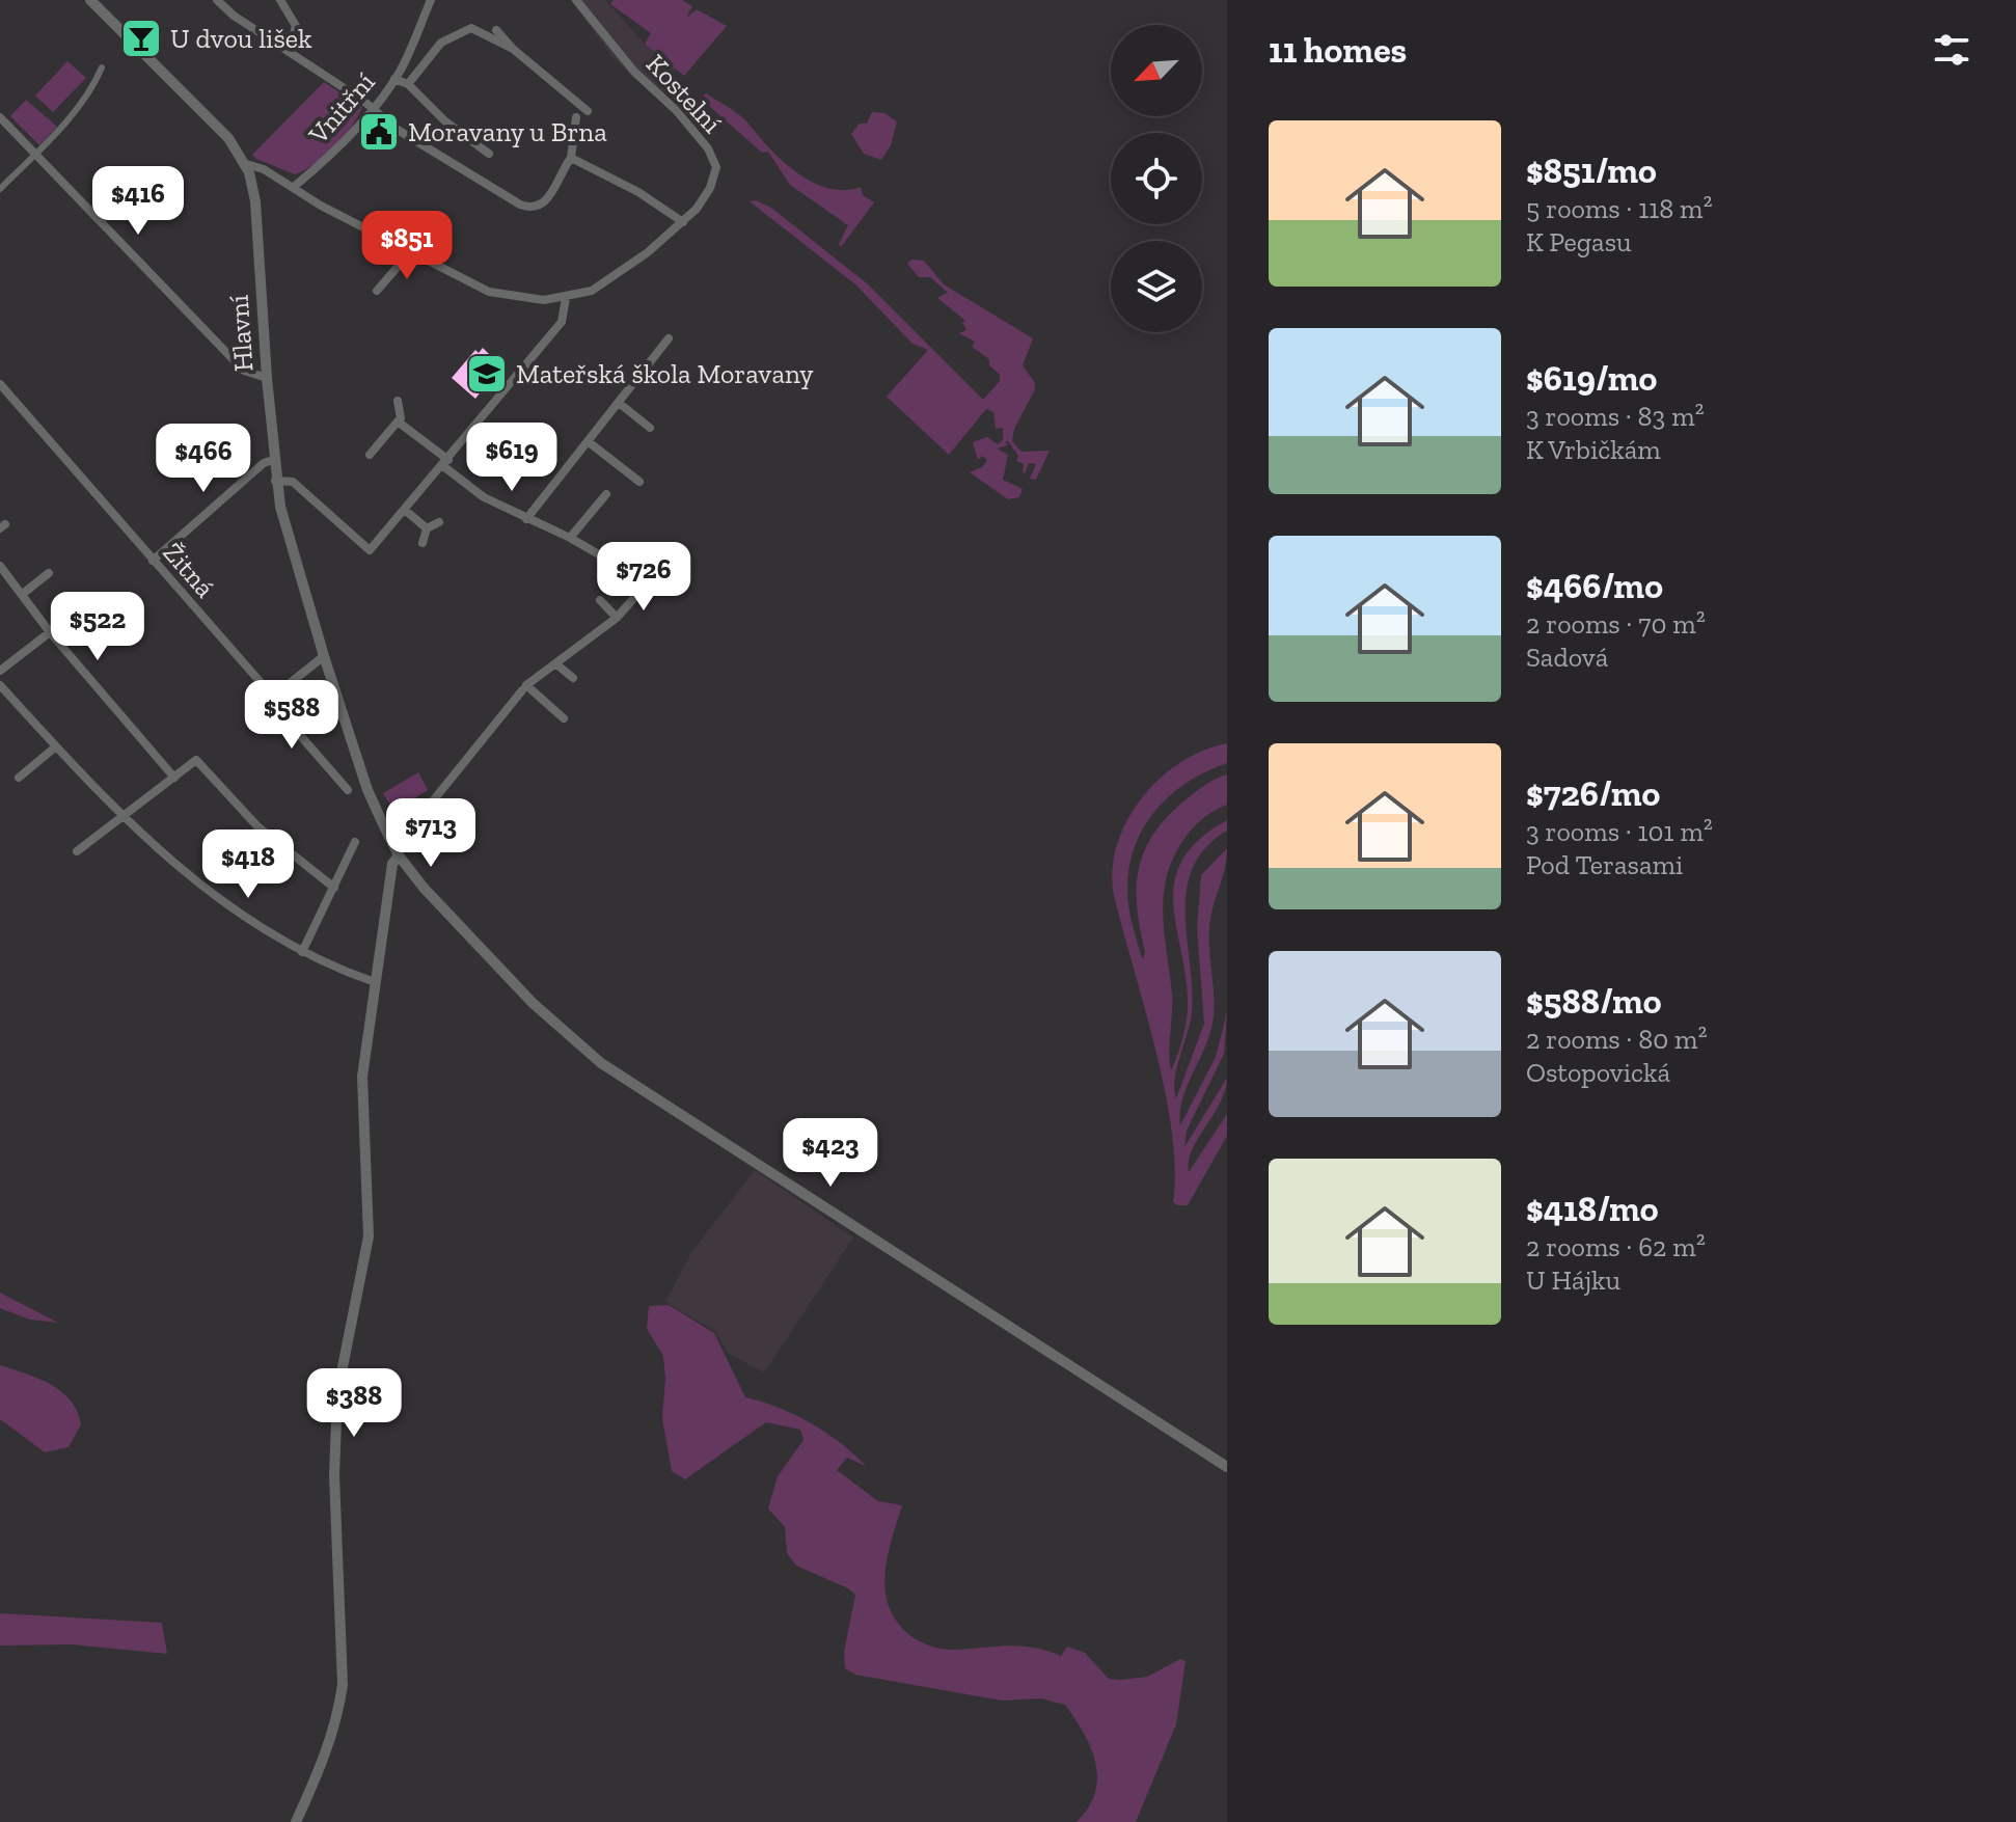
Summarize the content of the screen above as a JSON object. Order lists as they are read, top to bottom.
{
  "streets": {
    "street": [
      "Kostelní",
      "Vnitřní",
      "Hlavní",
      "Žitná"
    ]
  },
  "places": {
    "bar": ["U dvou lišek"],
    "public building": ["Moravany u Brna"],
    "school or university": ["Mateřská škola Moravany"]
  },
  "north": "bottom left",
  "page": {
    "heading": "11 homes",
    "list": [
      {
        "name": "$851/mo",
        "note": "5 rooms · 118 m² · K Pegasu"
      },
      {
        "name": "$619/mo",
        "note": "3 rooms · 83 m² · K Vrbičkám"
      },
      {
        "name": "$466/mo",
        "note": "2 rooms · 70 m² · Sadová"
      },
      {
        "name": "$726/mo",
        "note": "3 rooms · 101 m² · Pod Terasami"
      },
      {
        "name": "$588/mo",
        "note": "2 rooms · 80 m² · Ostopovická"
      },
      {
        "name": "$418/mo",
        "note": "2 rooms · 62 m² · U Hájku"
      }
    ],
    "price": [
      "$416",
      "$851",
      "$619",
      "$466",
      "$726",
      "$522",
      "$588",
      "$713",
      "$418",
      "$423",
      "$388"
    ]
  }
}
